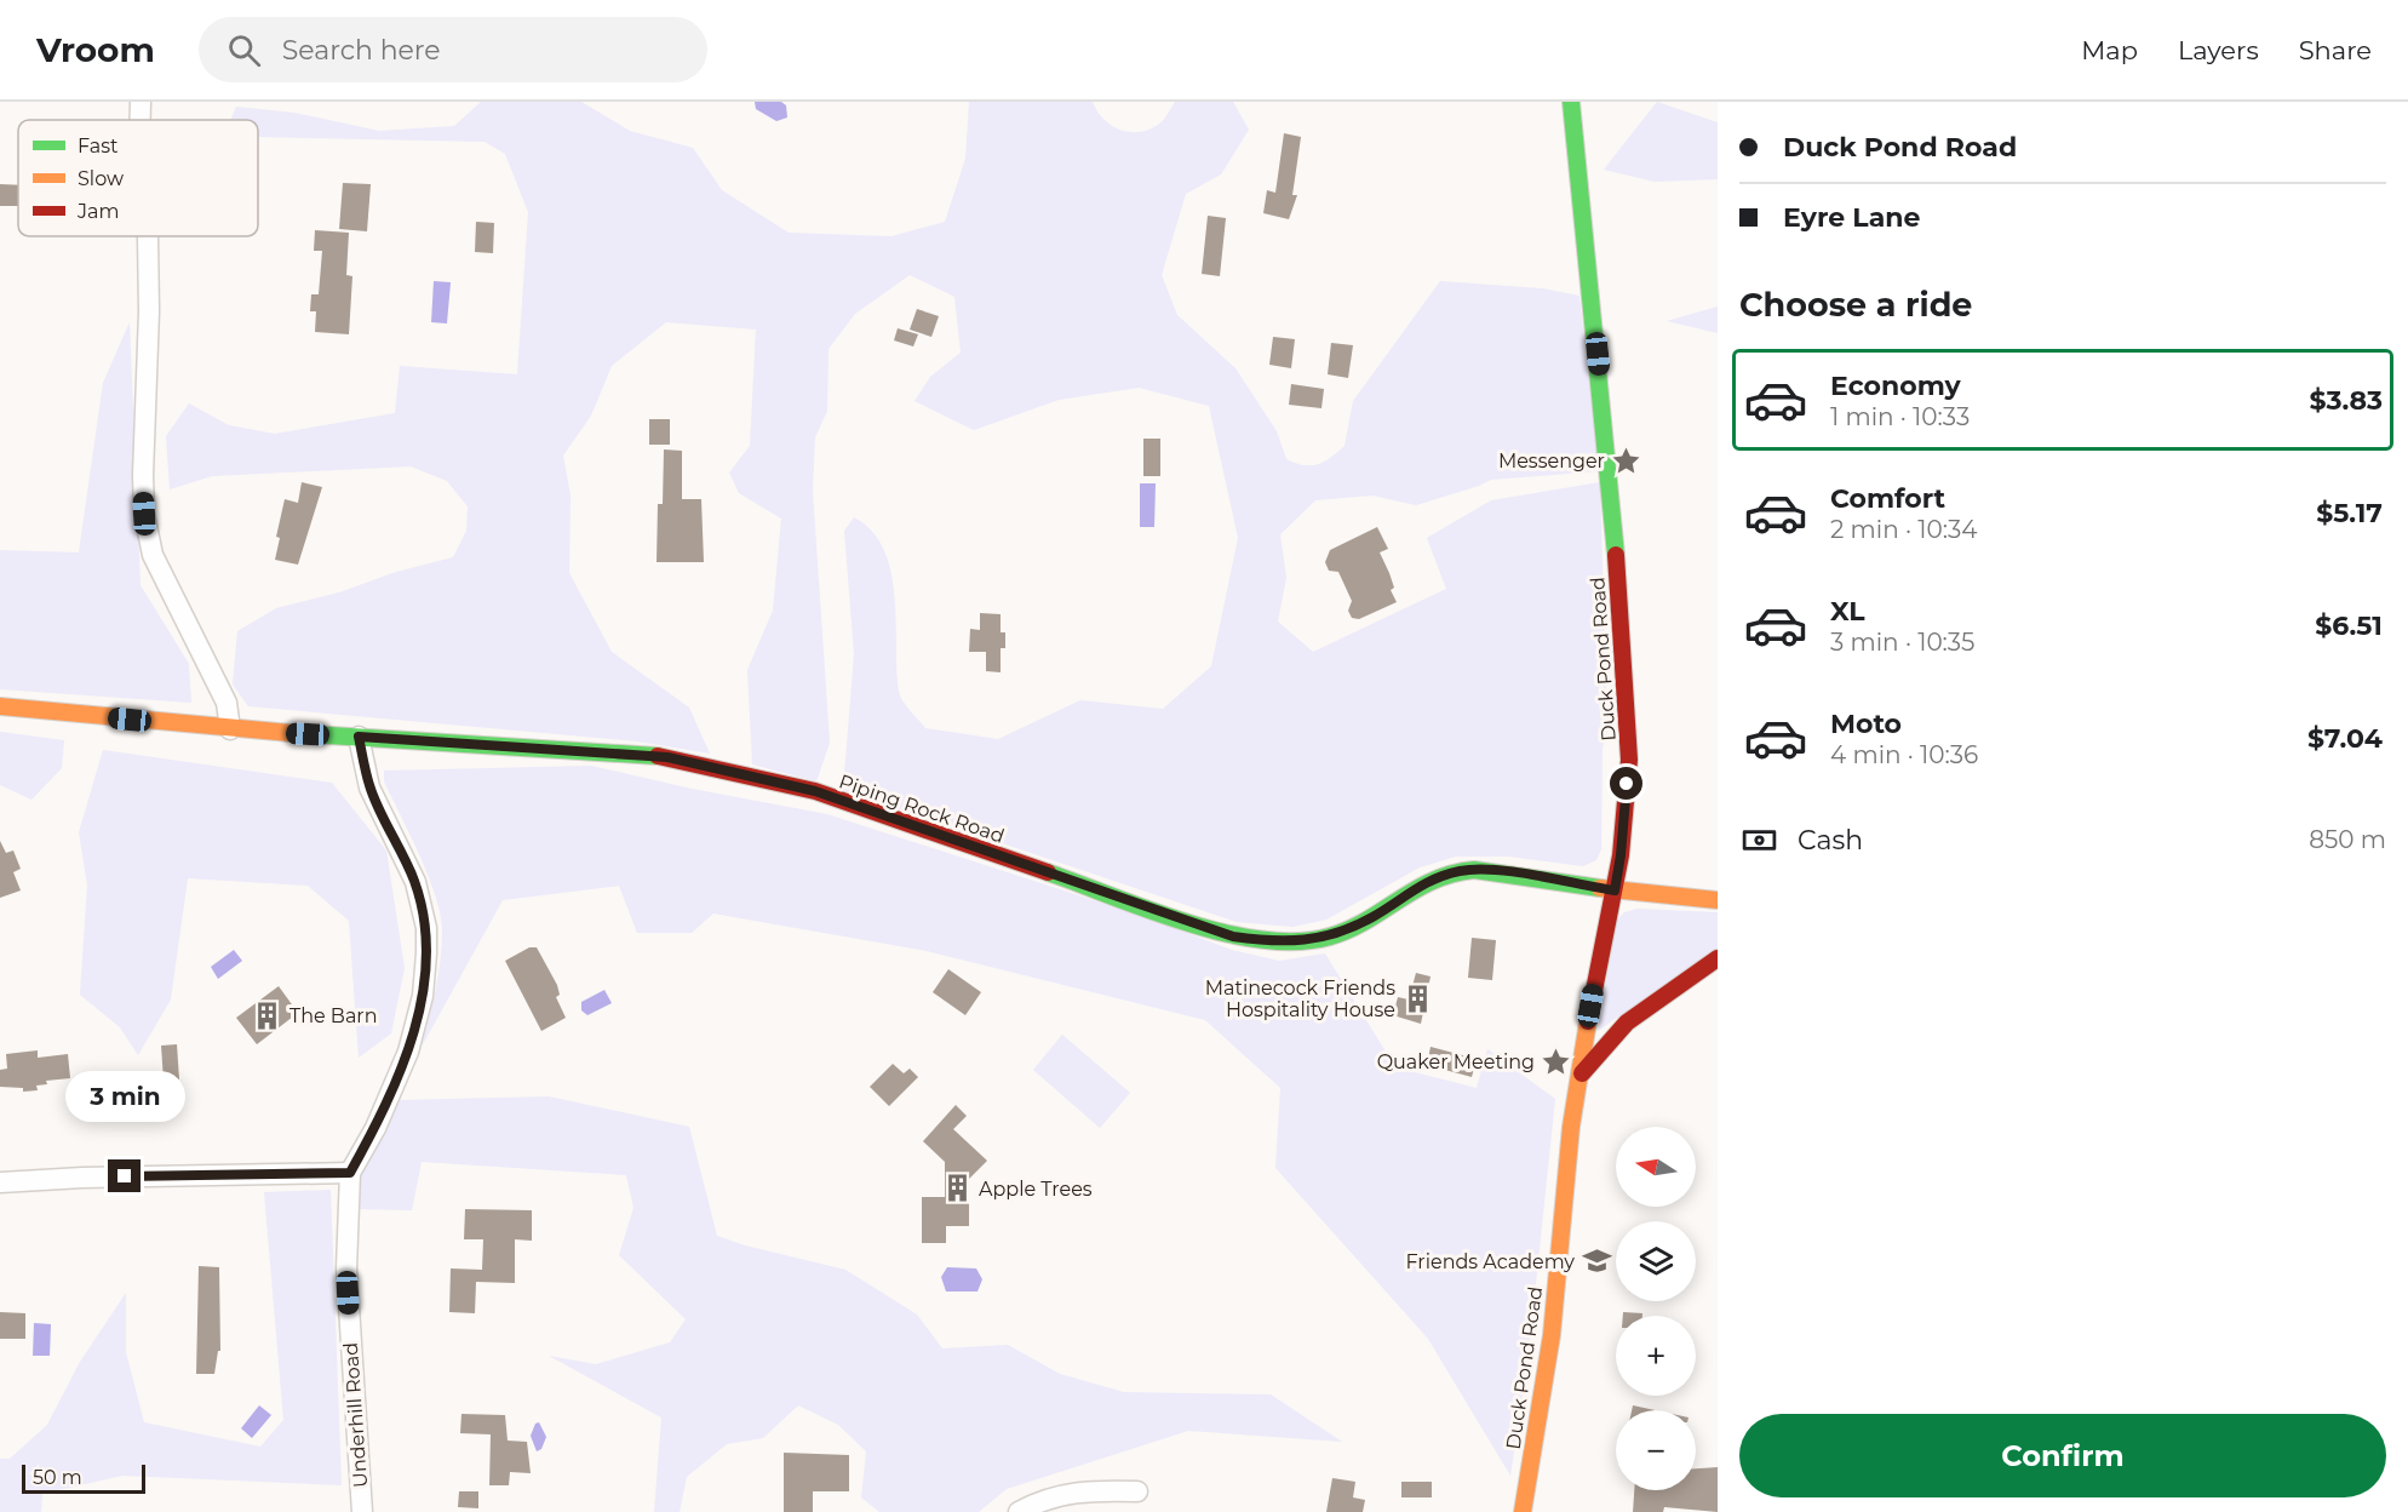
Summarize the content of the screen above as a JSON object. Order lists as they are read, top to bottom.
{
  "streets": {
    "street": ["Duck Pond Road", "Piping Rock Road", "Underhill Road"]
  },
  "crossings": [
    ["Duck Pond Road", "Piping Rock Road"],
    ["Piping Rock Road", "Underhill Road"]
  ],
  "places": {
    "place": ["Messenger", "Quaker Meeting"],
    "building": ["Matinecock Friends Hospitality House", "The Barn", "Apple Trees"],
    "school or university": ["Friends Academy"]
  },
  "legend": ["Fast", "Slow", "Jam"],
  "scale_bar": "50 m",
  "north": "left",
  "page": {
    "header": "Vroom",
    "search": "Search here",
    "nav": ["Map", "Layers", "Share"],
    "banner": ["Duck Pond Road", "Eyre Lane"],
    "heading": "Choose a ride",
    "list": [
      {
        "name": "Economy",
        "note": "1 min · 10:33",
        "value": "$3.83"
      },
      {
        "name": "Comfort",
        "note": "2 min · 10:34",
        "value": "$5.17"
      },
      {
        "name": "XL",
        "note": "3 min · 10:35",
        "value": "$6.51"
      },
      {
        "name": "Moto",
        "note": "4 min · 10:36",
        "value": "$7.04"
      }
    ],
    "pay": ["Cash", "850 m"],
    "bubble": "3 min",
    "map_buttons": ["+", "−"],
    "buttons": "Confirm",
    "scale": "50 m"
  }
}
